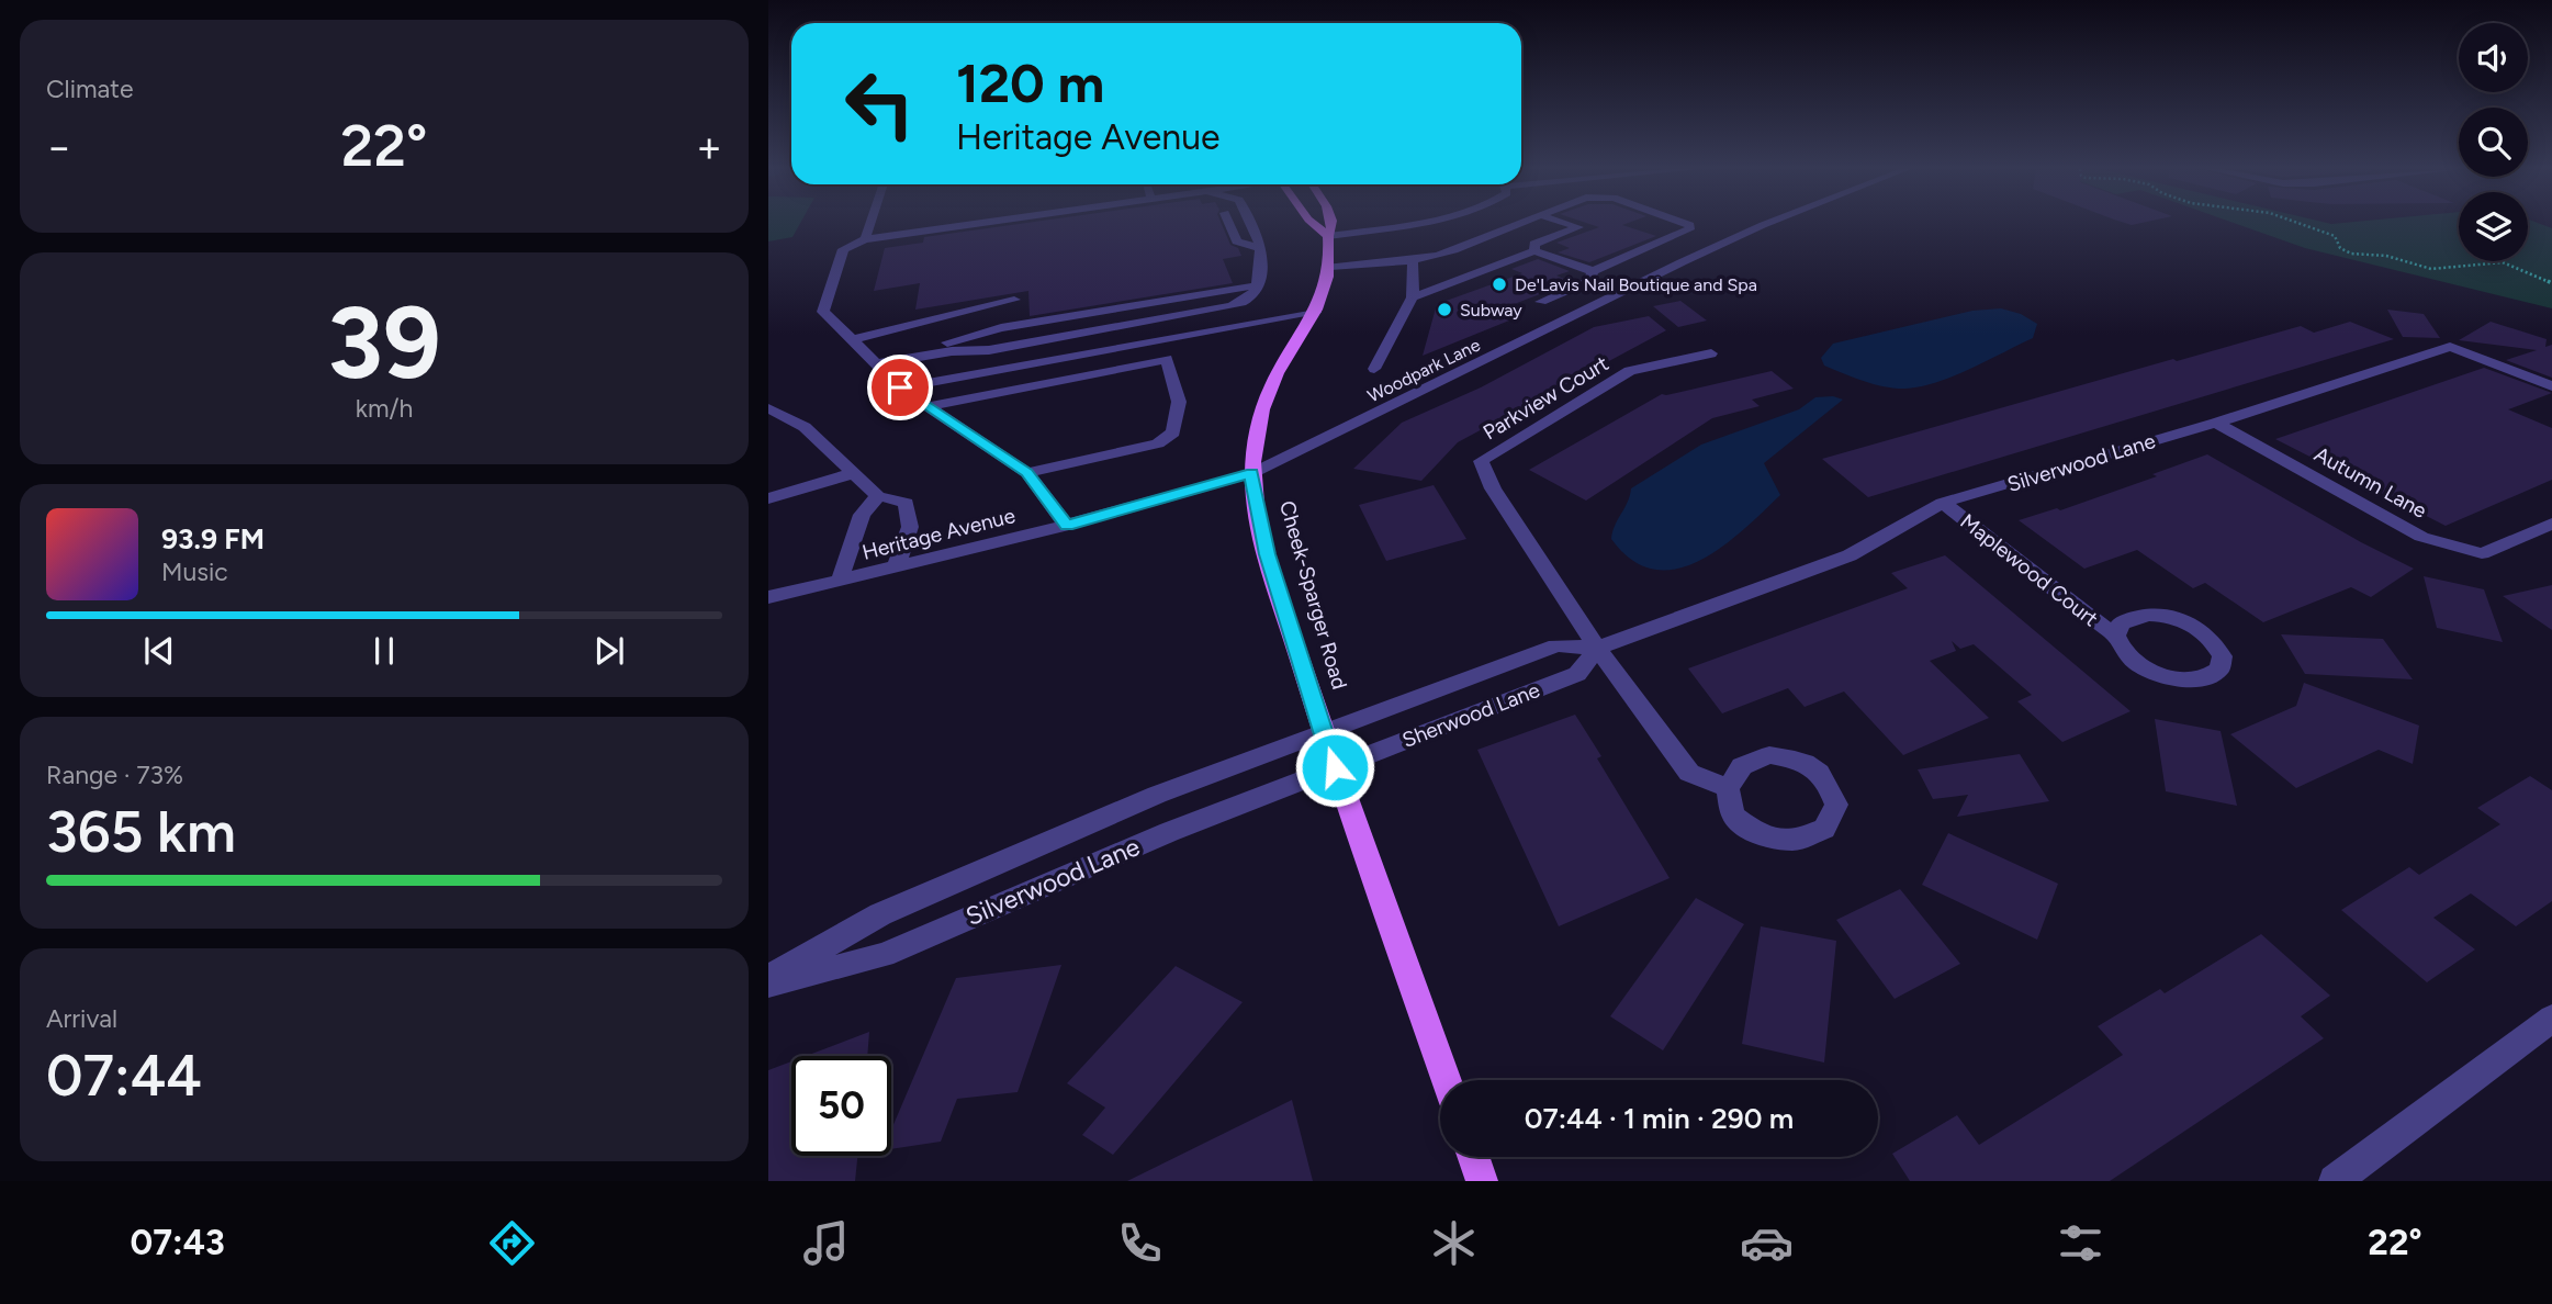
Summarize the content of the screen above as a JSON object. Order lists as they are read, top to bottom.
{
  "streets": {
    "main road": ["Cheek-Sparger Road"],
    "street": [
      "Woodpark Lane",
      "Parkview Court",
      "Silverwood Lane",
      "Autumn Lane",
      "Heritage Avenue",
      "Maplewood Court",
      "Sherwood Lane"
    ]
  },
  "crossings": [
    ["Woodpark Lane", "Heritage Avenue"],
    ["Woodpark Lane", "Cheek-Sparger Road"],
    ["Parkview Court", "Sherwood Lane"],
    ["Silverwood Lane", "Autumn Lane"],
    ["Silverwood Lane", "Maplewood Court"],
    ["Silverwood Lane", "Cheek-Sparger Road"],
    ["Silverwood Lane", "Sherwood Lane"],
    ["Heritage Avenue", "Cheek-Sparger Road"],
    ["Cheek-Sparger Road", "Sherwood Lane"]
  ],
  "places": ["De'Lavis Nail Boutique and Spa", "Subway"],
  "page": {
    "tile": [
      "Climate",
      ["39", "km/h"],
      ["Range · 73%", "365 km"],
      ["Arrival", "07:44"]
    ],
    "turn": ["120 m", "Heritage Avenue"],
    "heat": ["−", "22°", "+"],
    "song": ["93.9 FM", "Music"],
    "limit": "50",
    "trip": "07:44 · 1 min · 290 m",
    "tabs": ["07:43", "22°"]
  }
}
